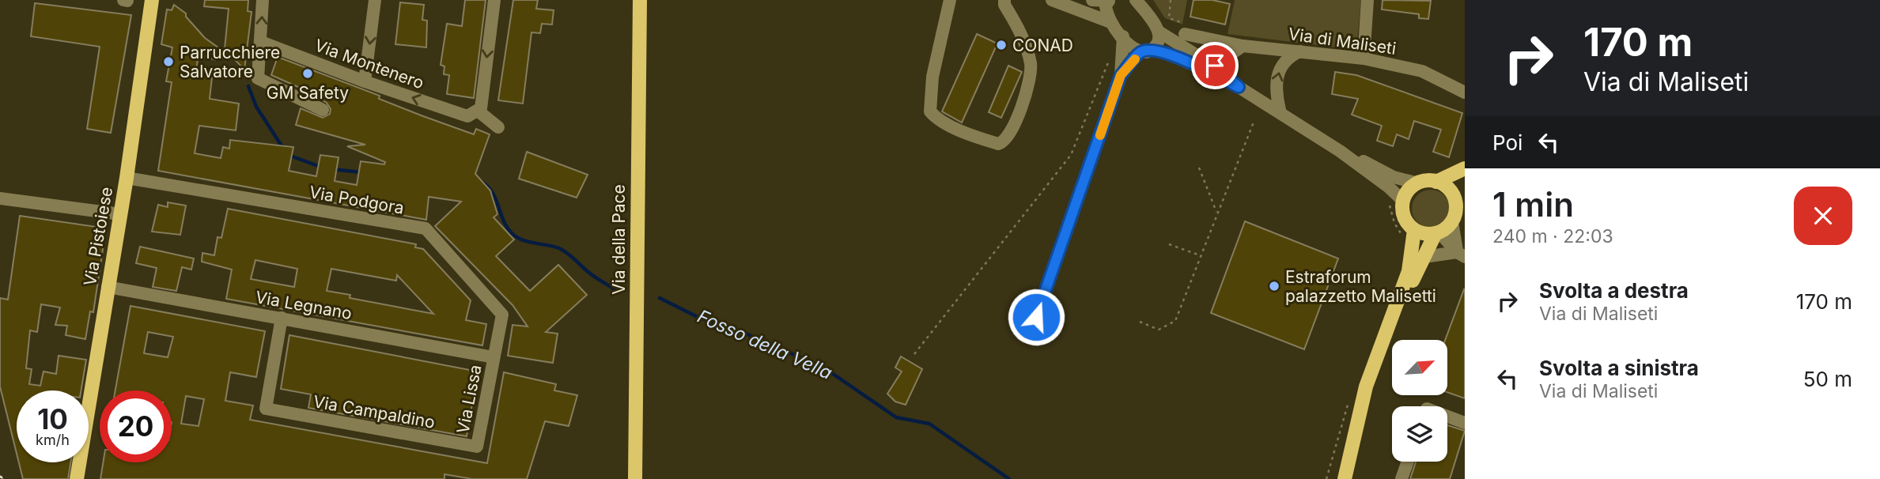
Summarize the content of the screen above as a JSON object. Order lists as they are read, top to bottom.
{
  "streets": {
    "main road": ["Via Pistoiese", "Via della Pace"],
    "street": [
      "Via di Maliseti",
      "Via Montenero",
      "Via Podgora",
      "Via Legnano",
      "Via Lissa",
      "Via Campaldino"
    ]
  },
  "crossings": [
    ["Via Podgora", "Via Pistoiese"],
    ["Via Podgora", "Via Legnano"],
    ["Via Podgora", "Via Lissa"],
    ["Via Pistoiese", "Via Legnano"],
    ["Via Legnano", "Via Lissa"],
    ["Via Legnano", "Via Campaldino"],
    ["Via Lissa", "Via Campaldino"]
  ],
  "one_way": ["Via Montenero"],
  "water": ["Fosso della Vella"],
  "places": [
    "CONAD",
    "Parrucchiere Salvatore",
    "GM Safety",
    "Estraforum palazzetto Malisetti"
  ],
  "north": "top right",
  "page": {
    "turn": ["170 m", "Via di Maliseti"],
    "then": "Poi",
    "heading": ["1 min", "240 m · 22:03"],
    "list": [
      {
        "name": "Svolta a destra",
        "note": "Via di Maliseti",
        "value": "170 m"
      },
      {
        "name": "Svolta a sinistra",
        "note": "Via di Maliseti",
        "value": "50 m"
      }
    ],
    "speed": "10 km/h",
    "limit": "20"
  }
}
